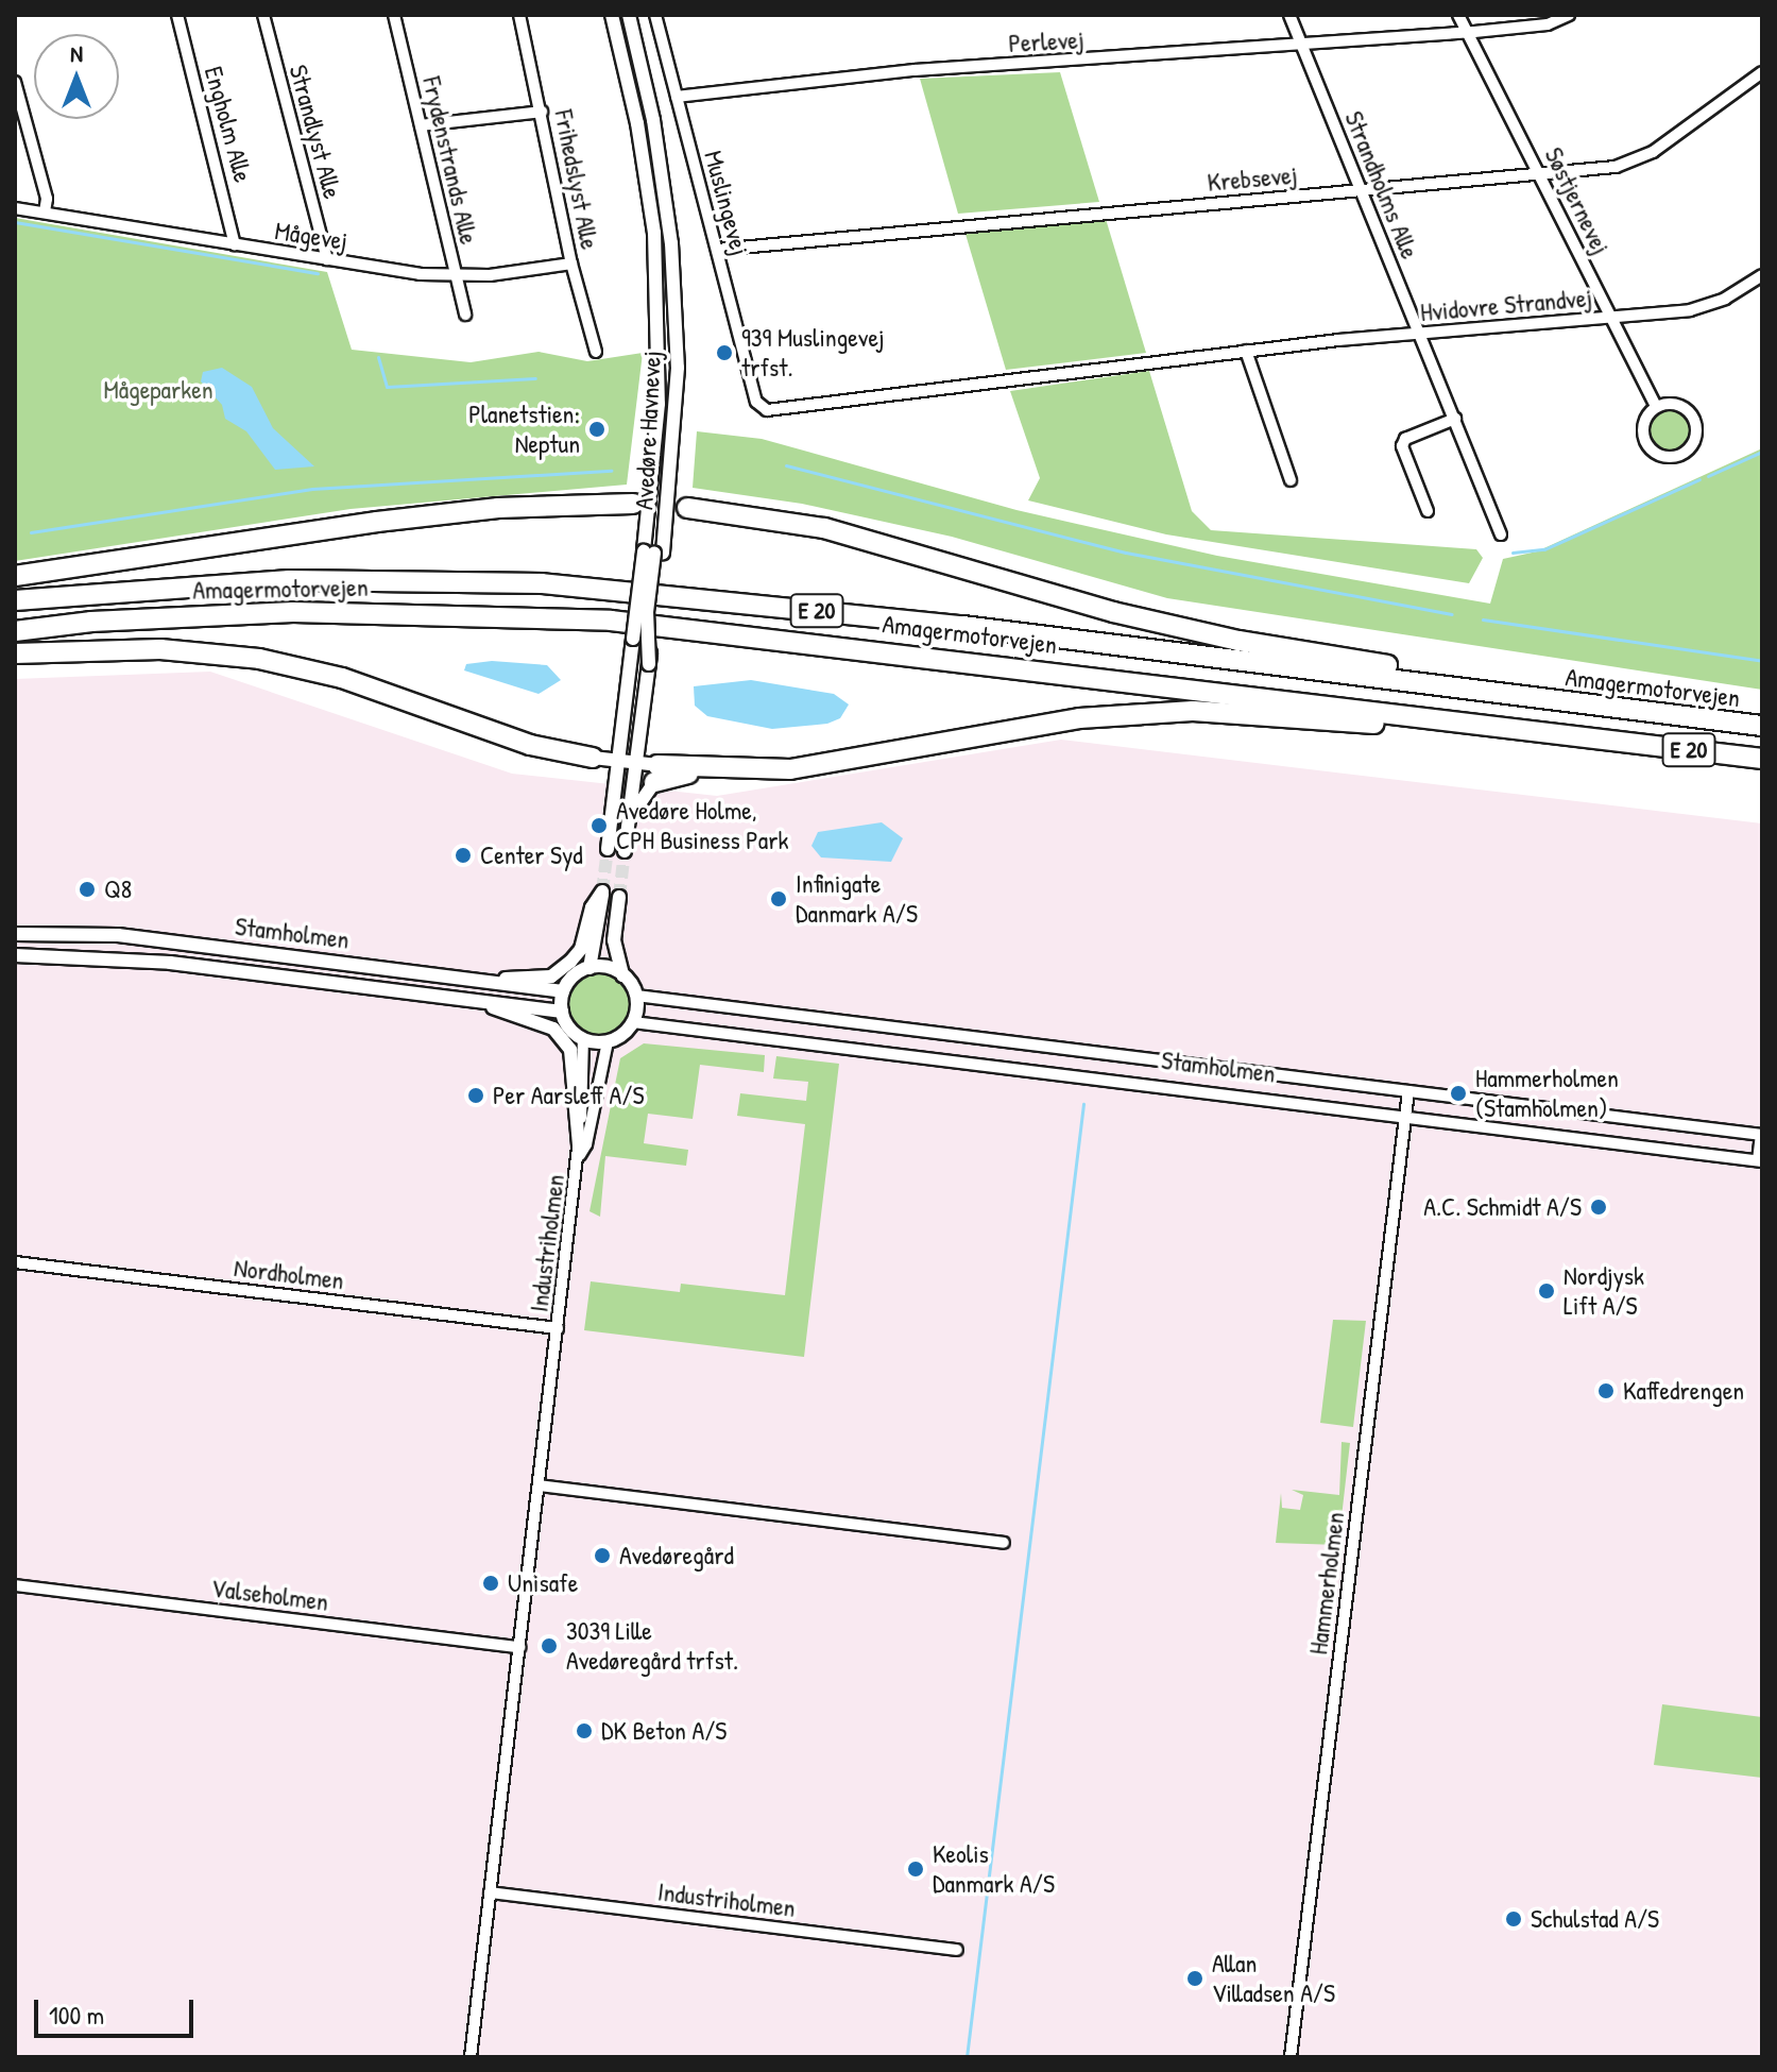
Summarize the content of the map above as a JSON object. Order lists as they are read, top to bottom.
{
  "streets": {
    "highway": ["Amagermotorvejen", "E 20"],
    "street": [
      "Perlevej",
      "Engholm Alle",
      "Strandlyst Alle",
      "Frydenstrands Alle",
      "Krebsevej",
      "Frihedslyst Alle",
      "Strandholms Alle",
      "Søstjernevej",
      "Muslingevej",
      "Mågevej",
      "Hvidovre Strandvej",
      "Avedøre Havnevej",
      "Stamholmen",
      "Industriholmen",
      "Nordholmen",
      "Hammerholmen",
      "Valseholmen"
    ]
  },
  "crossings": [
    ["Perlevej", "Strandholms Alle"],
    ["Perlevej", "Søstjernevej"],
    ["Perlevej", "Muslingevej"],
    ["Engholm Alle", "Mågevej"],
    ["Strandlyst Alle", "Mågevej"],
    ["Frydenstrands Alle", "Mågevej"],
    ["Krebsevej", "Strandholms Alle"],
    ["Krebsevej", "Søstjernevej"],
    ["Krebsevej", "Muslingevej"],
    ["Frihedslyst Alle", "Mågevej"],
    ["Strandholms Alle", "Hvidovre Strandvej"],
    ["Søstjernevej", "Hvidovre Strandvej"],
    ["Muslingevej", "Hvidovre Strandvej"],
    ["Stamholmen", "Industriholmen"],
    ["Stamholmen", "Hammerholmen"],
    ["Industriholmen", "Nordholmen"],
    ["Industriholmen", "Valseholmen"]
  ],
  "parks": ["Mågeparken"],
  "places": [
    "939 Muslingevej trfst.",
    "Planetstien: Neptun",
    "Avedøre Holme, CPH Business Park",
    "Center Syd",
    "Q8",
    "Infinigate Danmark A/S",
    "Hammerholmen (Stamholmen)",
    "Per Aarsleff A/S",
    "A.C. Schmidt A/S",
    "Nordjysk Lift A/S",
    "Kaffedrengen",
    "Avedøregård",
    "Unisafe",
    "3039 Lille Avedøregård trfst.",
    "DK Beton A/S",
    "Keolis Danmark A/S",
    "Schulstad A/S",
    "Allan Villadsen A/S"
  ],
  "scale_bar": "100 m",
  "north": "top"
}
